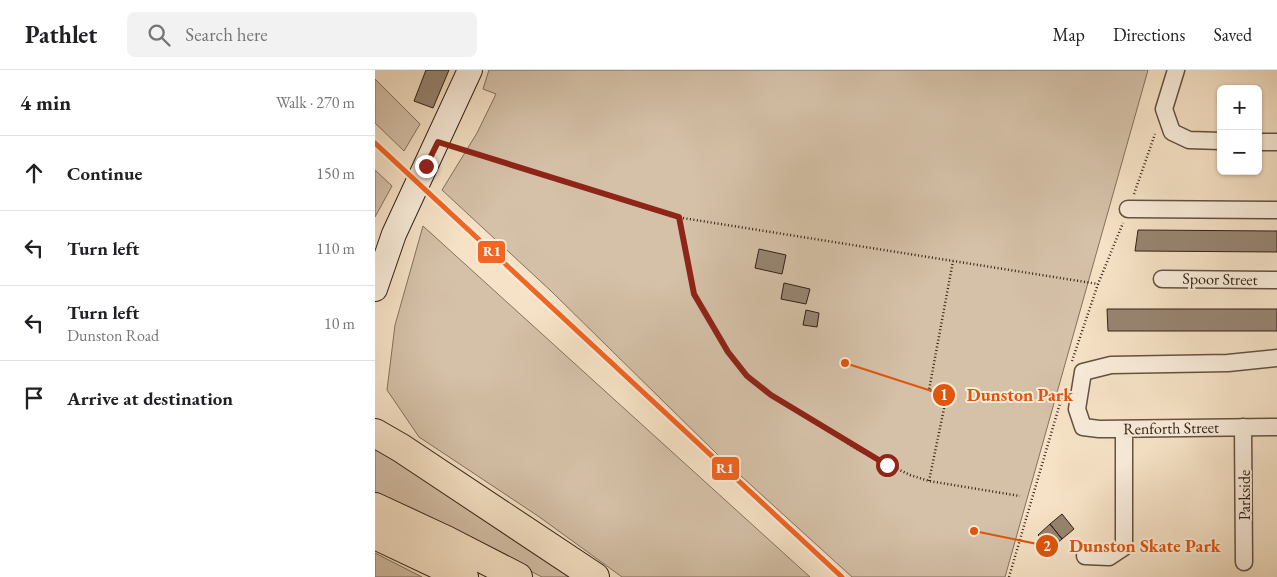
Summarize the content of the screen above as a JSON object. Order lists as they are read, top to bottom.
{
  "streets": {
    "street": ["Spoor Street", "Renforth Street", "Parkside"]
  },
  "crossings": [
    ["Renforth Street", "Parkside"]
  ],
  "places": ["Dunston Park", "Dunston Skate Park"],
  "lines": ["transit line R1"],
  "page": {
    "header": "Pathlet",
    "search": "Search here",
    "nav": ["Map", "Directions", "Saved"],
    "heading": ["4 min", "Walk · 270 m"],
    "map_buttons": ["+", "−"],
    "list": [
      ["Continue", "150 m"],
      ["Turn left", "110 m"],
      ["Turn left", "Dunston Road", "10 m"],
      "Arrive at destination"
    ]
  }
}
